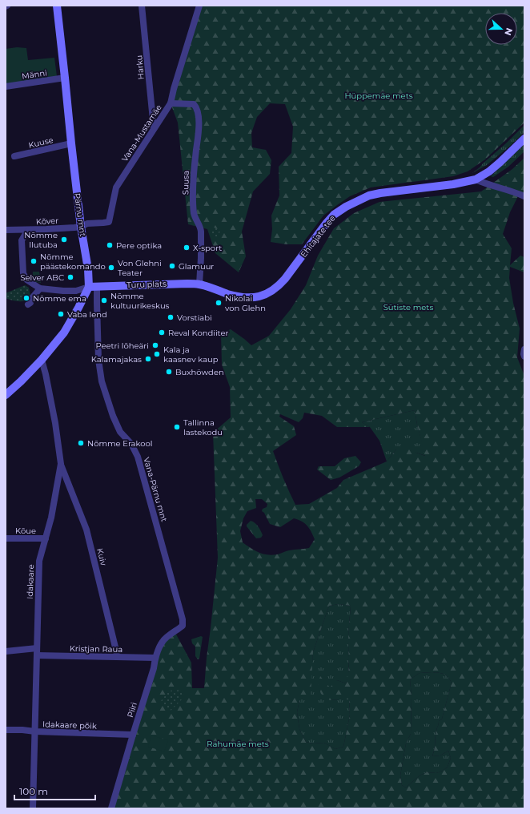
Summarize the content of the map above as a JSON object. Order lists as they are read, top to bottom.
{
  "streets": {
    "main road": ["Pärnu mnt", "Ehitajate tee", "Turu plats"],
    "street": [
      "Harku",
      "Männi",
      "Vana-Mustamäe",
      "Kuuse",
      "Suusa",
      "Kõver",
      "Vana-Pärnu mnt",
      "Kõue",
      "Kuiv",
      "Idakaare",
      "Kristjan Raua",
      "Piiri",
      "Idakaare põik"
    ]
  },
  "crossings": [
    ["Harku", "Vana-Mustamäe"],
    ["Männi", "Pärnu mnt"],
    ["Vana-Mustamäe", "Suusa"],
    ["Vana-Mustamäe", "Pärnu mnt"],
    ["Vana-Mustamäe", "Kõver"],
    ["Vana-Mustamäe", "Turu plats"],
    ["Kuuse", "Pärnu mnt"],
    ["Suusa", "Ehitajate tee"],
    ["Suusa", "Turu plats"],
    ["Pärnu mnt", "Kõver"],
    ["Pärnu mnt", "Turu plats"],
    ["Pärnu mnt", "Idakaare"],
    ["Kõver", "Turu plats"],
    ["Ehitajate tee", "Turu plats"],
    ["Turu plats", "Vana-Pärnu mnt"],
    ["Vana-Pärnu mnt", "Piiri"],
    ["Kõue", "Idakaare"],
    ["Kuiv", "Idakaare"],
    ["Kuiv", "Kristjan Raua"],
    ["Idakaare", "Kristjan Raua"],
    ["Idakaare", "Idakaare põik"],
    ["Kristjan Raua", "Piiri"],
    ["Piiri", "Idakaare põik"]
  ],
  "parks": ["Hüppemäe mets", "Sütiste mets", "Rahumäe mets"],
  "places": [
    "Nõmme Ilutuba",
    "Pere optika",
    "X-sport",
    "Nõmme päästekomando",
    "Glamuur",
    "Von Glehni Teater",
    "Selver ABC",
    "Nõmme ema",
    "Nõmme kultuurikeskus",
    "Nikolai von Glehn",
    "Vaba lend",
    "Vorstiabi",
    "Reval Kondiiter",
    "Peetri lõheäri",
    "Kala ja kaasnev kaup",
    "Kalamajakas",
    "Buxhöwden",
    "Tallinna lastekodu",
    "Nõmme Erakool"
  ],
  "scale_bar": "100 m",
  "north": "right"
}
